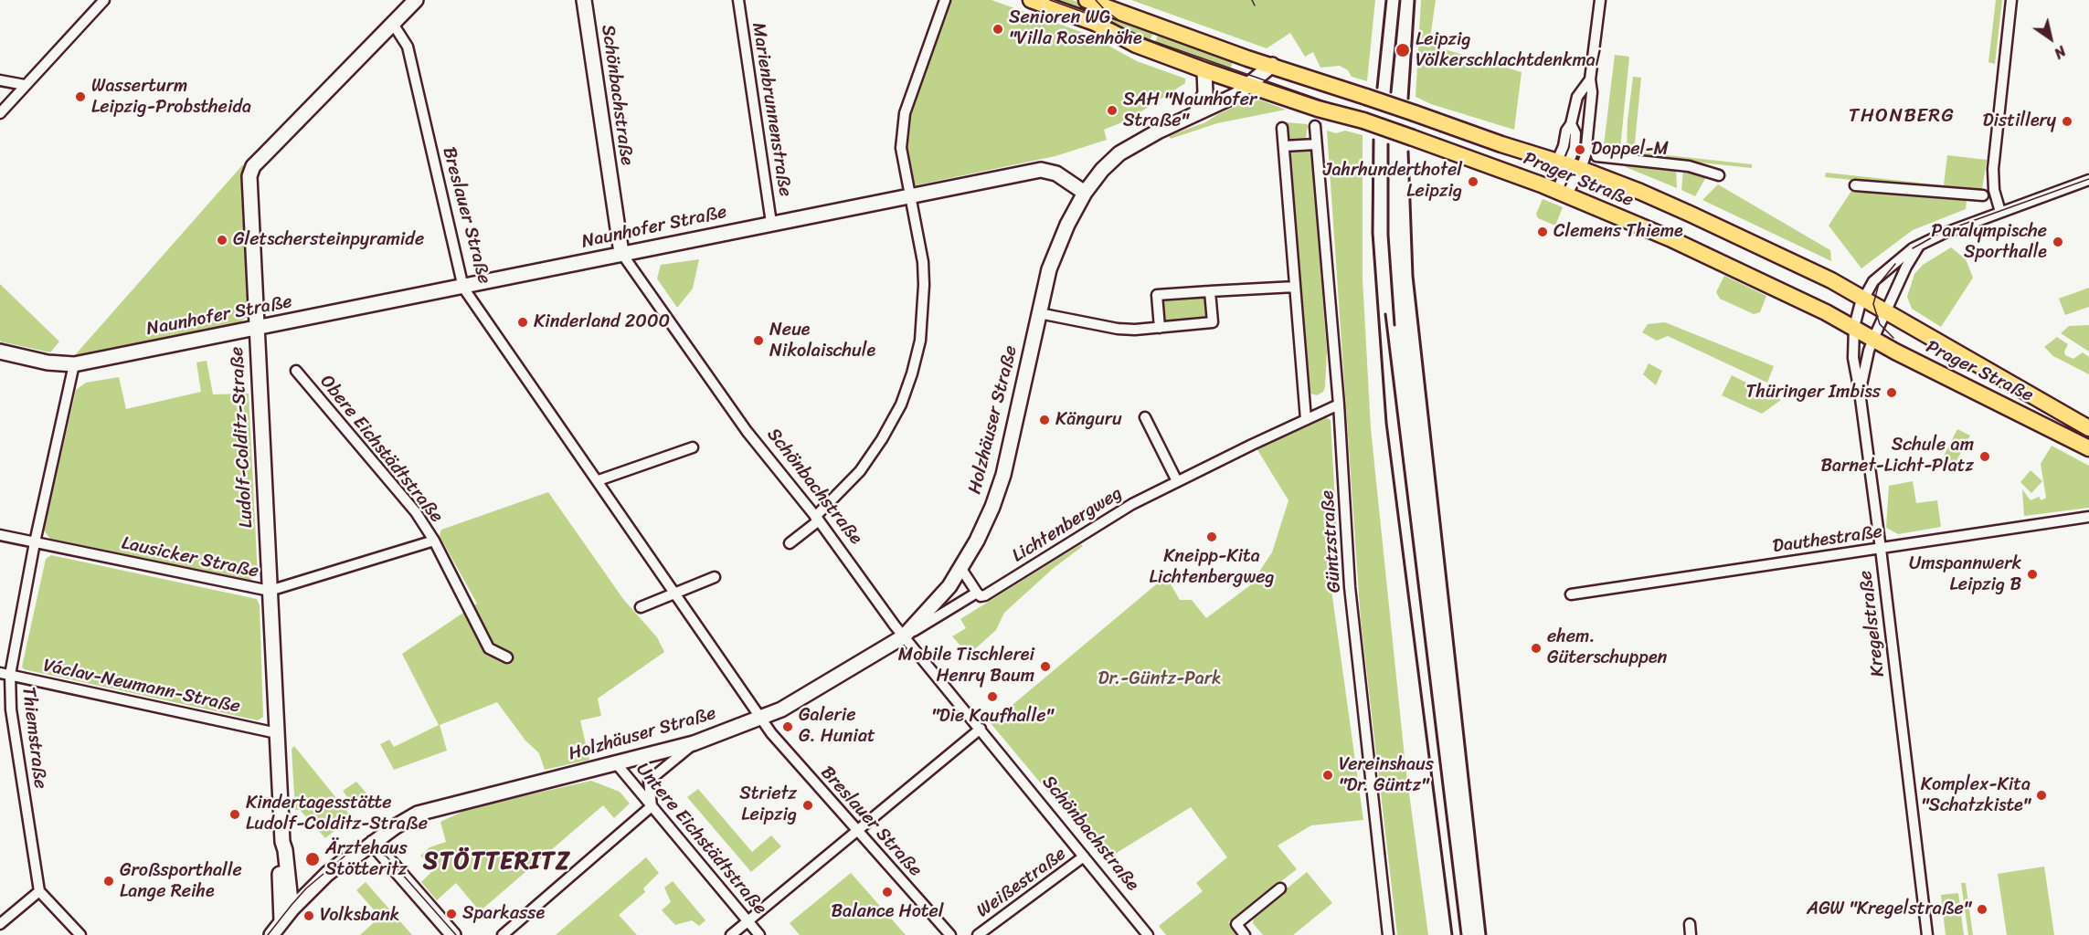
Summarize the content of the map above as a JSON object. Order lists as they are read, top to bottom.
{
  "streets": {
    "main road": ["Prager Straße"],
    "street": [
      "Schönbachstraße",
      "Marienbrunnenstraße",
      "Breslauer Straße",
      "Naunhofer Straße",
      "Holzhäuser Straße",
      "Ludolf-Colditz-Straße",
      "Obere Eichstädtstraße",
      "Lichtenbergweg",
      "Dauthestraße",
      "Güntzstraße",
      "Lausicker Straße",
      "Kregelstraße",
      "Václav-Neumann-Straße",
      "Thiemstraße",
      "Untere Eichstädtstraße",
      "Weißestraße"
    ]
  },
  "crossings": [
    ["Schönbachstraße", "Naunhofer Straße"],
    ["Schönbachstraße", "Holzhäuser Straße"],
    ["Schönbachstraße", "Lichtenbergweg"],
    ["Schönbachstraße", "Weißestraße"],
    ["Marienbrunnenstraße", "Naunhofer Straße"],
    ["Prager Straße", "Kregelstraße"],
    ["Breslauer Straße", "Naunhofer Straße"],
    ["Breslauer Straße", "Holzhäuser Straße"],
    ["Breslauer Straße", "Ludolf-Colditz-Straße"],
    ["Naunhofer Straße", "Holzhäuser Straße"],
    ["Naunhofer Straße", "Ludolf-Colditz-Straße"],
    ["Naunhofer Straße", "Thiemstraße"],
    ["Holzhäuser Straße", "Ludolf-Colditz-Straße"],
    ["Holzhäuser Straße", "Lichtenbergweg"],
    ["Holzhäuser Straße", "Untere Eichstädtstraße"],
    ["Ludolf-Colditz-Straße", "Lausicker Straße"],
    ["Ludolf-Colditz-Straße", "Václav-Neumann-Straße"],
    ["Obere Eichstädtstraße", "Lausicker Straße"],
    ["Lichtenbergweg", "Güntzstraße"],
    ["Dauthestraße", "Kregelstraße"],
    ["Lausicker Straße", "Thiemstraße"],
    ["Václav-Neumann-Straße", "Thiemstraße"]
  ],
  "districts": ["THONBERG", "STÖTTERITZ"],
  "parks": ["Dr.-Güntz-Park"],
  "places": [
    "Senioren WG \"Villa Rosenhöhe",
    "Leipzig Völkerschlachtdenkmal",
    "Wasserturm Leipzig-Probstheida",
    "SAH \"Naunhofer Straße\"",
    "Distillery",
    "Doppel-M",
    "Jahrhunderthotel Leipzig",
    "Clemens Thieme",
    "Gletschersteinpyramide",
    "Paralympische Sporthalle",
    "Kinderland 2000",
    "Neue Nikolaischule",
    "Thüringer Imbiss",
    "Känguru",
    "Schule am Barnet-Licht-Platz",
    "Kneipp-Kita Lichtenbergweg",
    "Umspannwerk Leipzig B",
    "ehem. Güterschuppen",
    "Mobile Tischlerei Henry Baum",
    "\"Die Kaufhalle\"",
    "Galerie G. Huniat",
    "Vereinshaus \"Dr. Güntz\"",
    "Komplex-Kita \"Schatzkiste\"",
    "Strietz Leipzig",
    "Kindertagesstätte Ludolf-Colditz-Straße",
    "Ärztehaus Stötteritz",
    "Großsporthalle Lange Reihe",
    "Balance Hotel",
    "AGW \"Kregelstraße\"",
    "Sparkasse",
    "Volksbank"
  ],
  "north": "bottom right"
}
